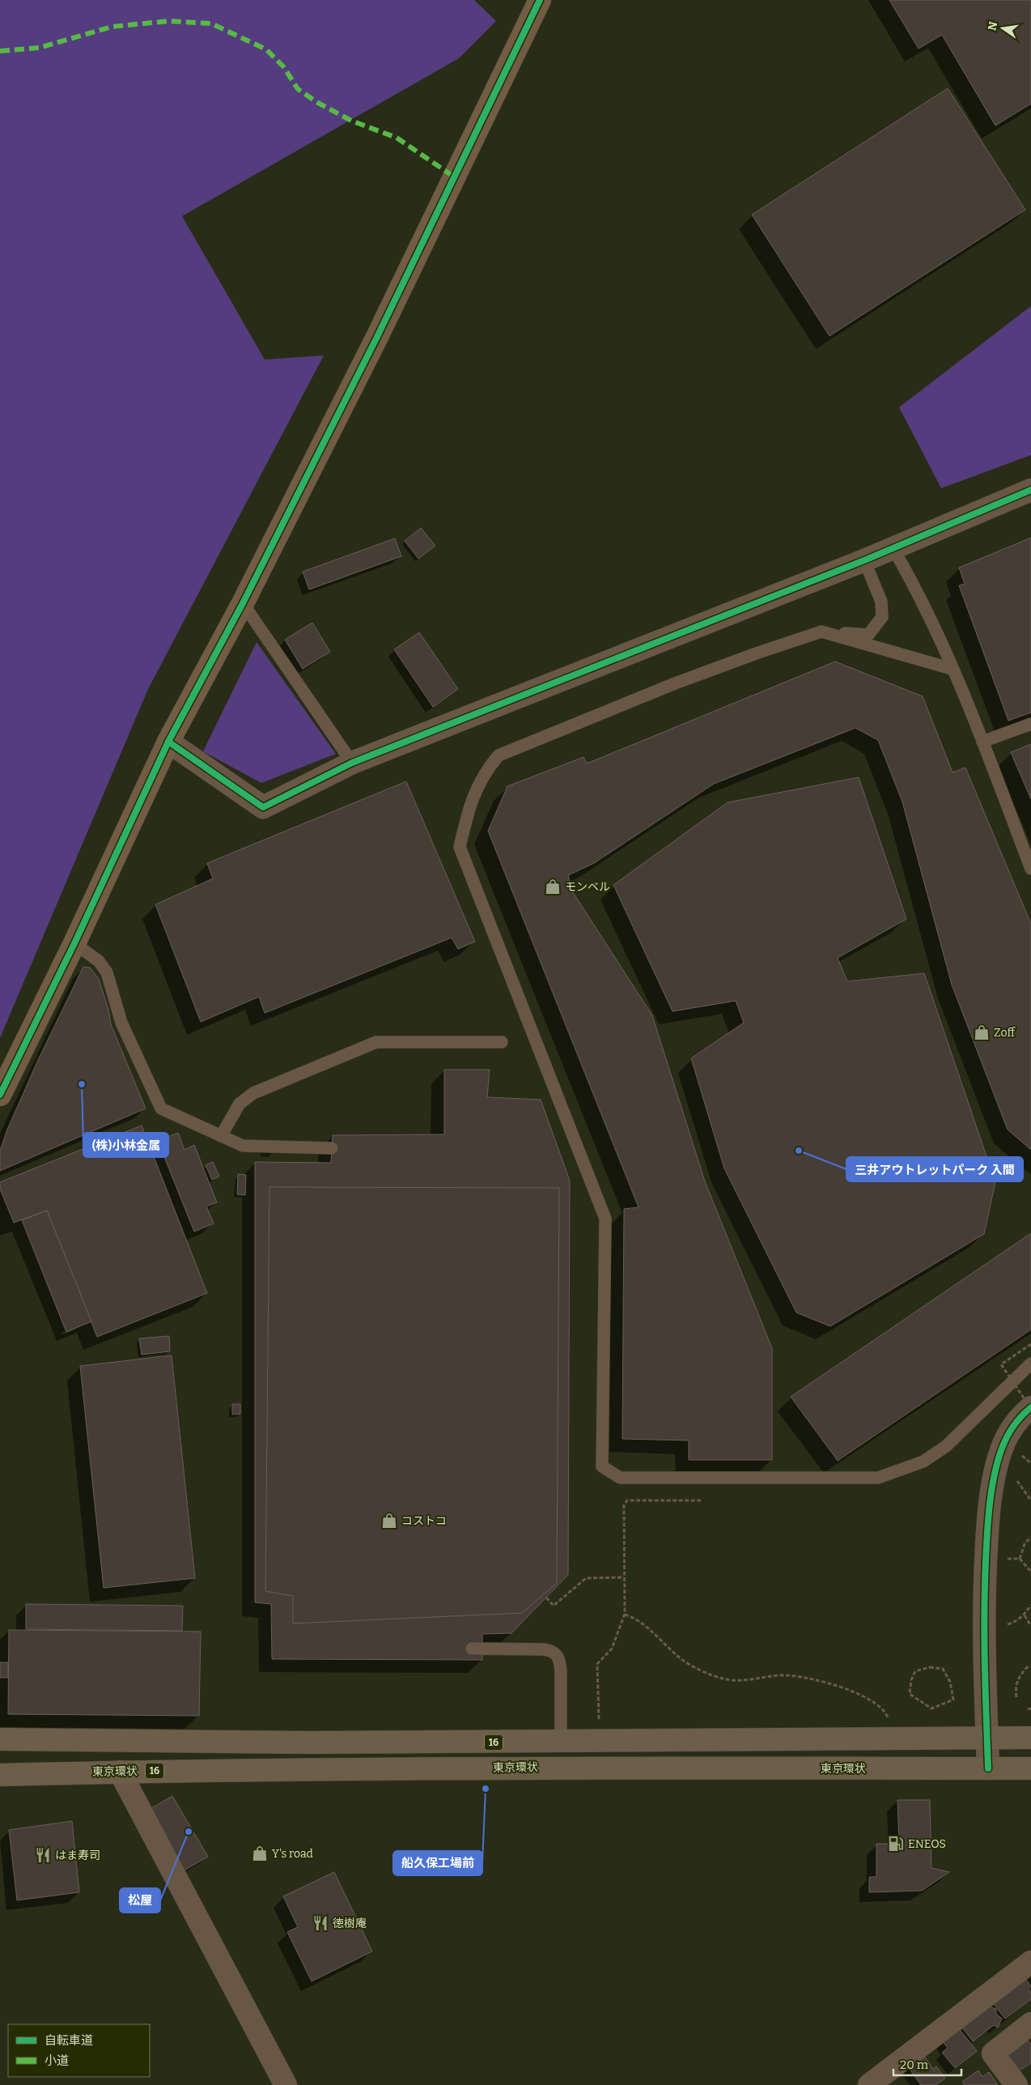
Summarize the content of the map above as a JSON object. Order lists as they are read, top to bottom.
{
  "streets": {
    "highway": ["16", "東京環状"]
  },
  "places": {
    "shop": [
      "モンベル",
      "Zoff",
      "コストコ",
      "Y's road"
    ],
    "other": [
      "(株)小林金属",
      "三井アウトレットパーク 入間",
      "船久保工場前",
      "松屋"
    ],
    "fuel station": ["ENEOS"],
    "restaurant": ["はま寿司", "徳樹庵"]
  },
  "legend": ["自転車道", "小道"],
  "scale_bar": "20 m",
  "north": "left"
}
